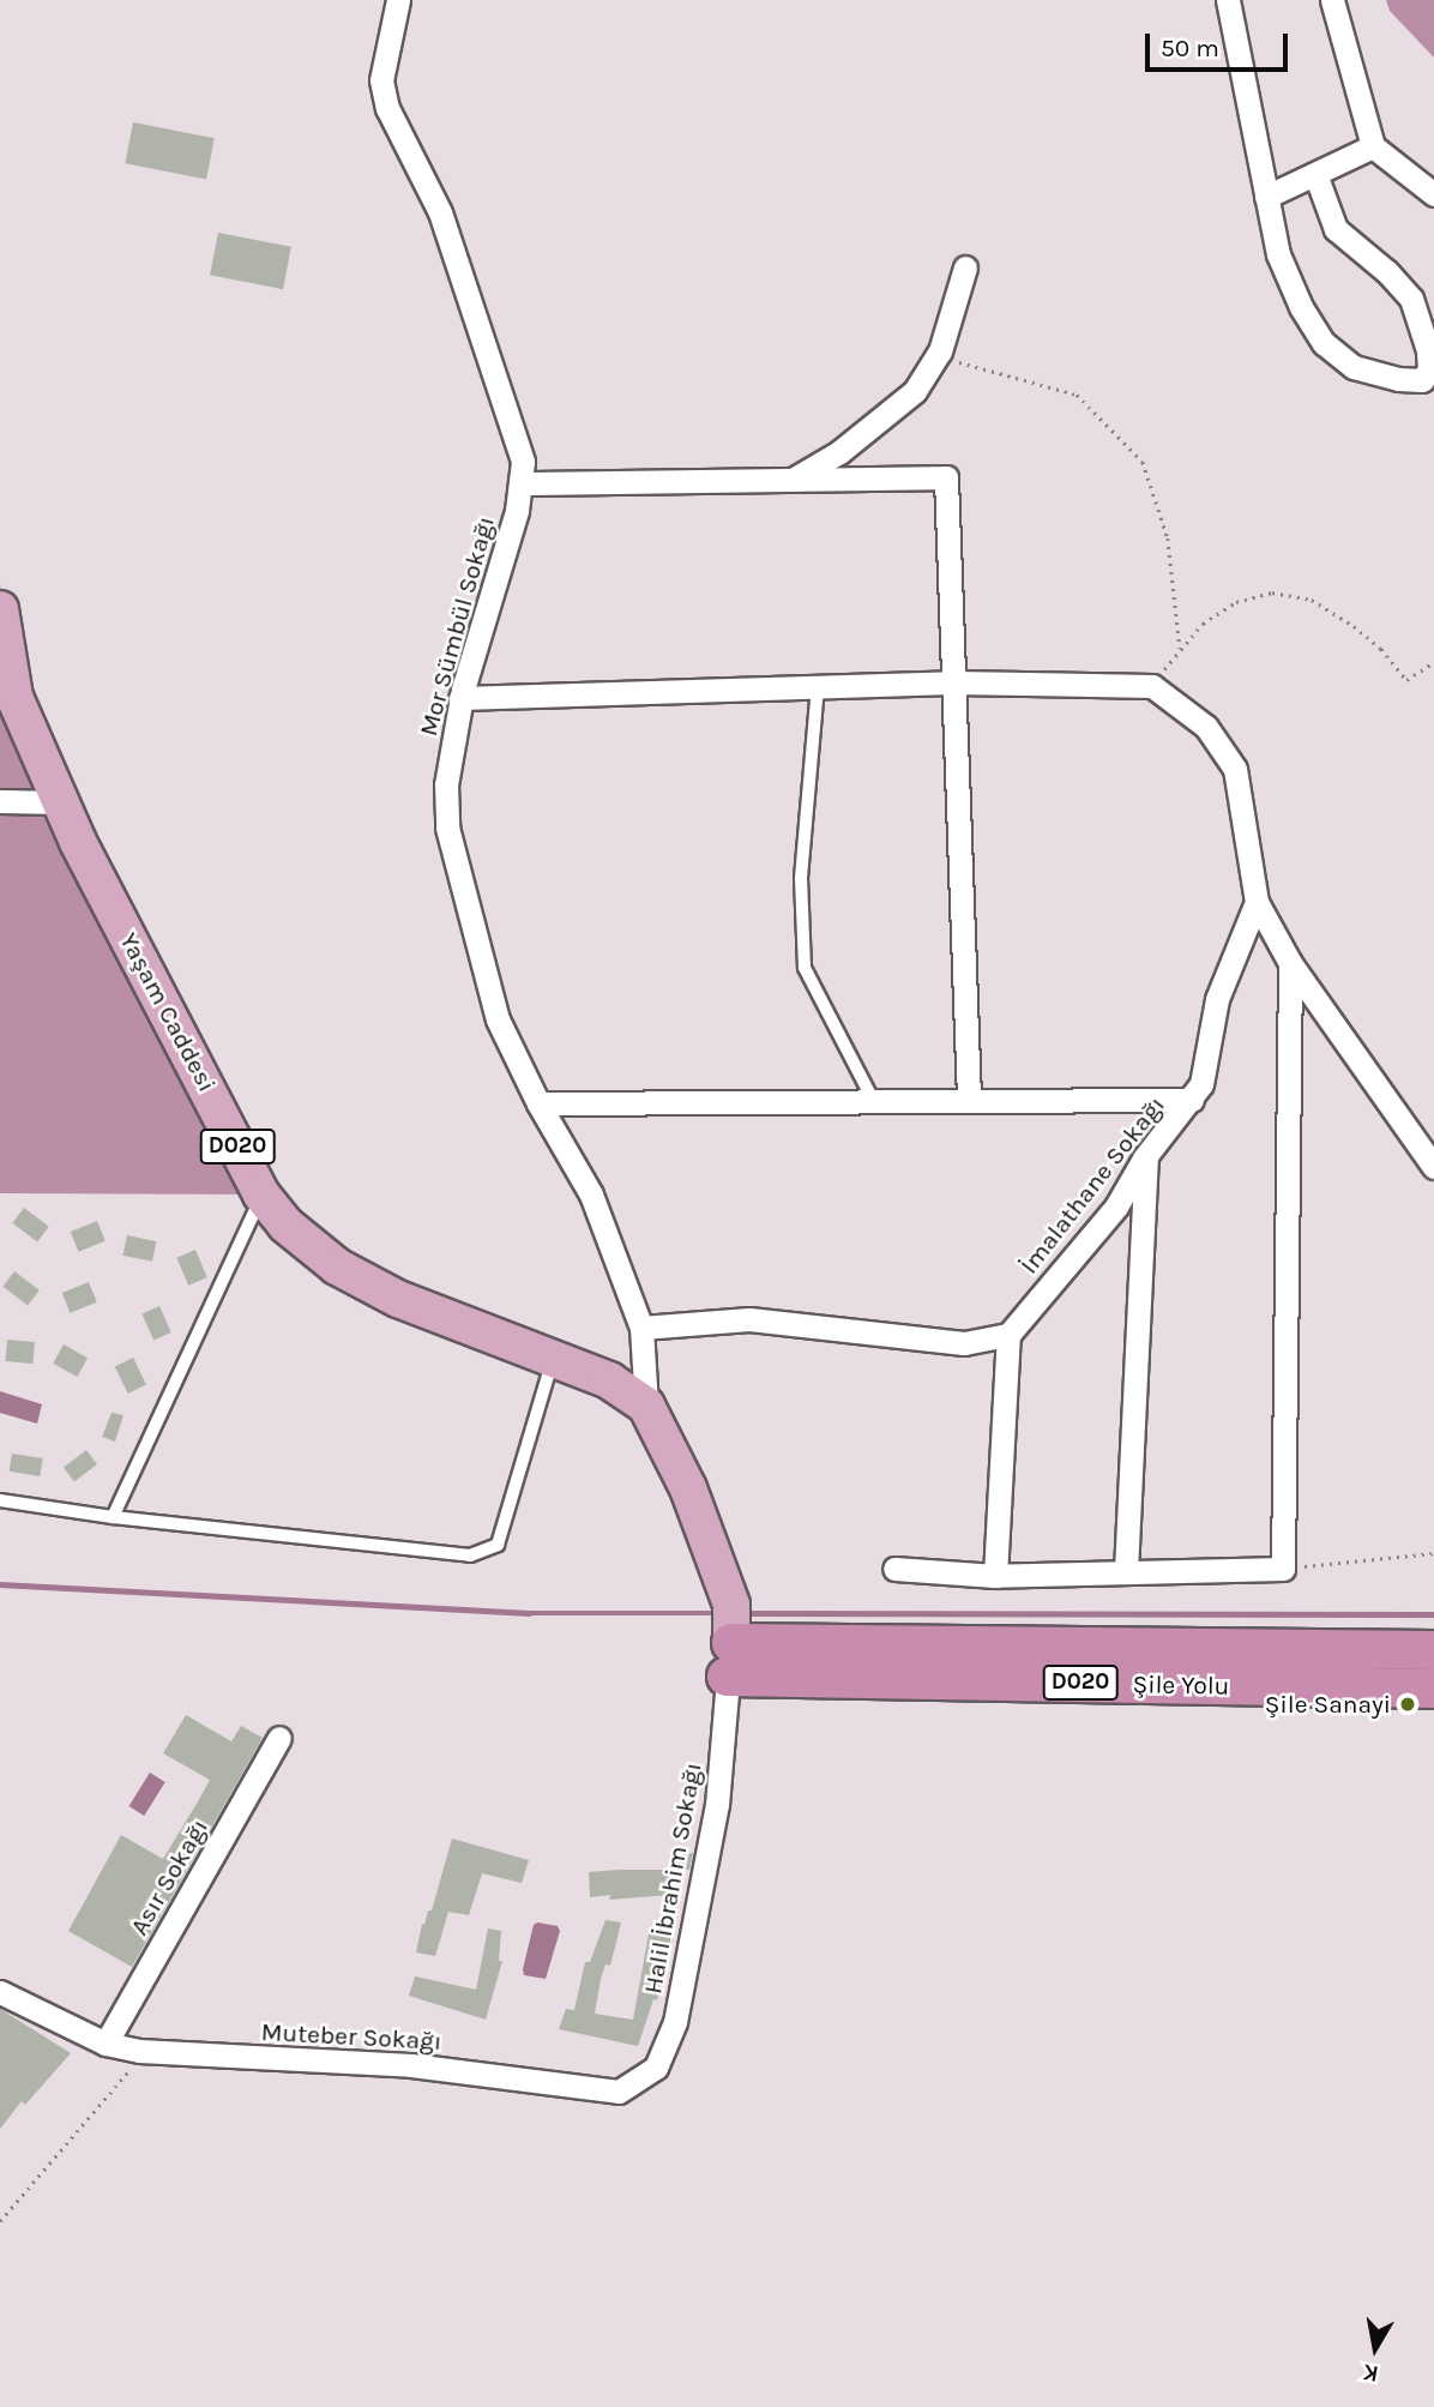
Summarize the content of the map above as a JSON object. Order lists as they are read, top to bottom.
{
  "streets": {
    "highway": ["D020", "Şile Yolu"],
    "main road": ["Yaşam Caddesi"],
    "street": [
      "Mor Sümbül Sokağı",
      "İmalathane Sokağı",
      "Asır Sokağı",
      "Halil İbrahim Sokağı",
      "Muteber Sokağı"
    ]
  },
  "crossings": [
    ["Mor Sümbül Sokağı", "Yaşam Caddesi"],
    ["Yaşam Caddesi", "Şile Yolu"],
    ["Yaşam Caddesi", "Halil İbrahim Sokağı"],
    ["Şile Yolu", "Halil İbrahim Sokağı"],
    ["Asır Sokağı", "Muteber Sokağı"],
    ["Halil İbrahim Sokağı", "Muteber Sokağı"]
  ],
  "places": ["Şile Sanayi"],
  "scale_bar": "50 m",
  "north": "bottom"
}
